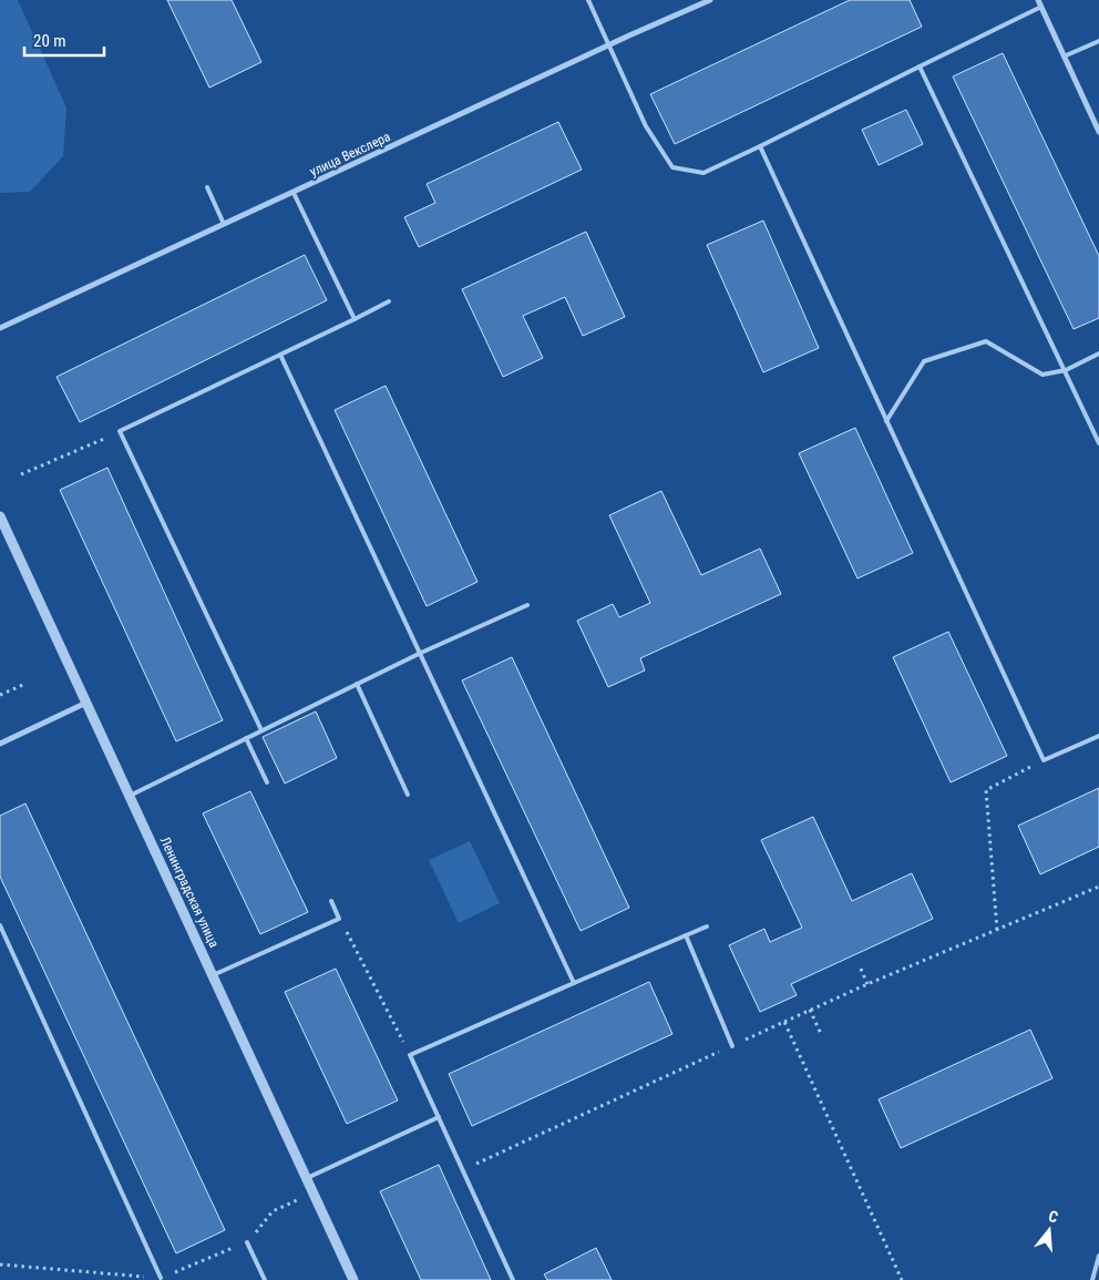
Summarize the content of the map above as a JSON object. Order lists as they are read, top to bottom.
{
  "streets": {
    "street": ["улица Векслера", "Ленинградская улица"]
  },
  "scale_bar": "20 m",
  "north": "top"
}
